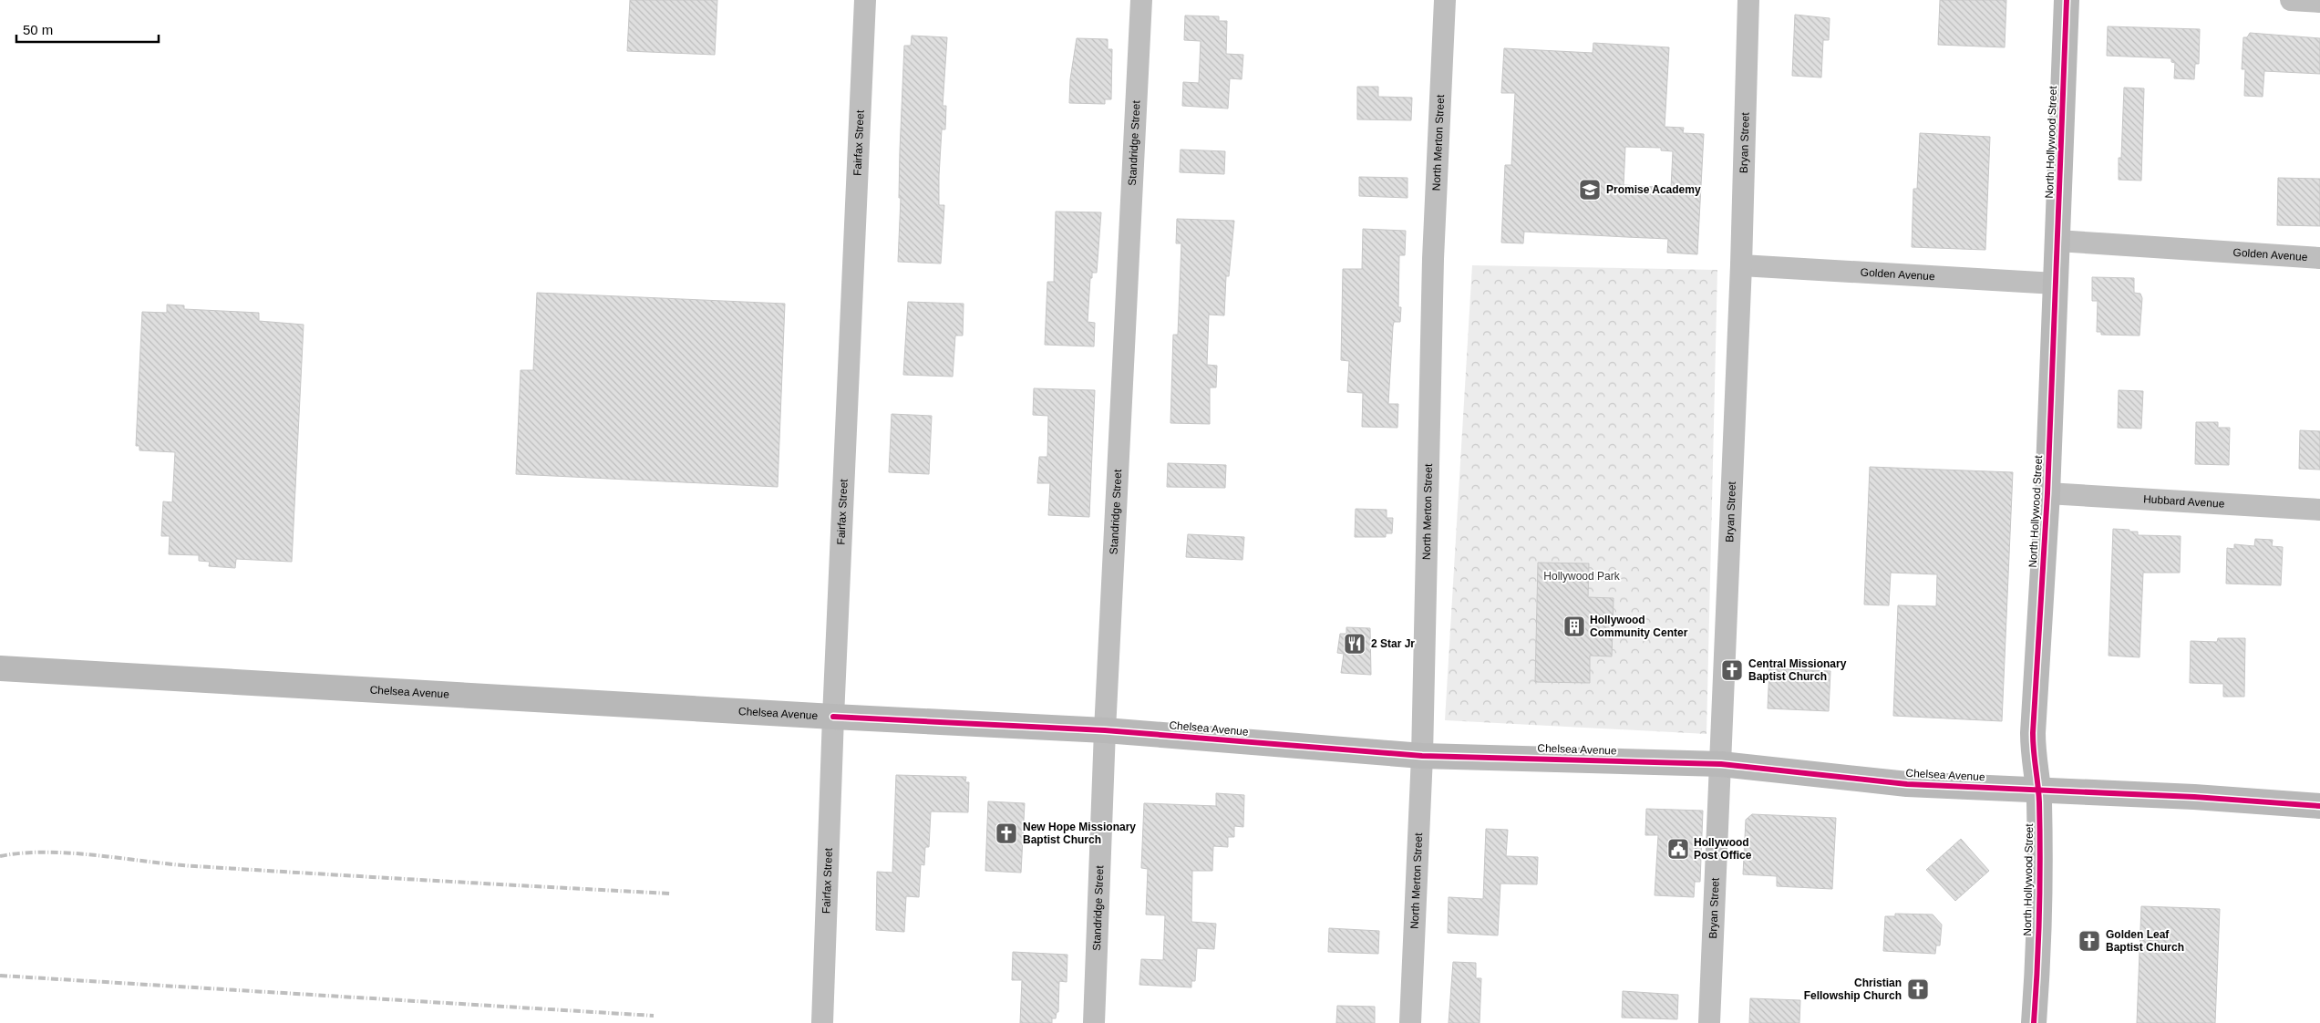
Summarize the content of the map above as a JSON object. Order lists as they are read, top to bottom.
{
  "streets": {
    "main road": ["North Hollywood Street", "Chelsea Avenue"],
    "street": [
      "Fairfax Street",
      "Standridge Street",
      "North Merton Street",
      "Bryan Street",
      "Golden Avenue",
      "Hubbard Avenue"
    ]
  },
  "crossings": [
    ["Fairfax Street", "Chelsea Avenue"],
    ["Standridge Street", "Chelsea Avenue"],
    ["North Merton Street", "Chelsea Avenue"],
    ["Bryan Street", "Golden Avenue"],
    ["Bryan Street", "Chelsea Avenue"],
    ["North Hollywood Street", "Golden Avenue"],
    ["North Hollywood Street", "Hubbard Avenue"],
    ["North Hollywood Street", "Chelsea Avenue"]
  ],
  "parks": ["Hollywood Park"],
  "places": {
    "school or university": ["Promise Academy"],
    "building": ["Hollywood Community Center"],
    "restaurant": ["2 Star Jr"],
    "church": [
      "Central Missionary Baptist Church",
      "New Hope Missionary Baptist Church",
      "Golden Leaf Baptist Church",
      "Christian Fellowship Church"
    ],
    "public building": ["Hollywood Post Office"]
  },
  "scale_bar": "50 m"
}
